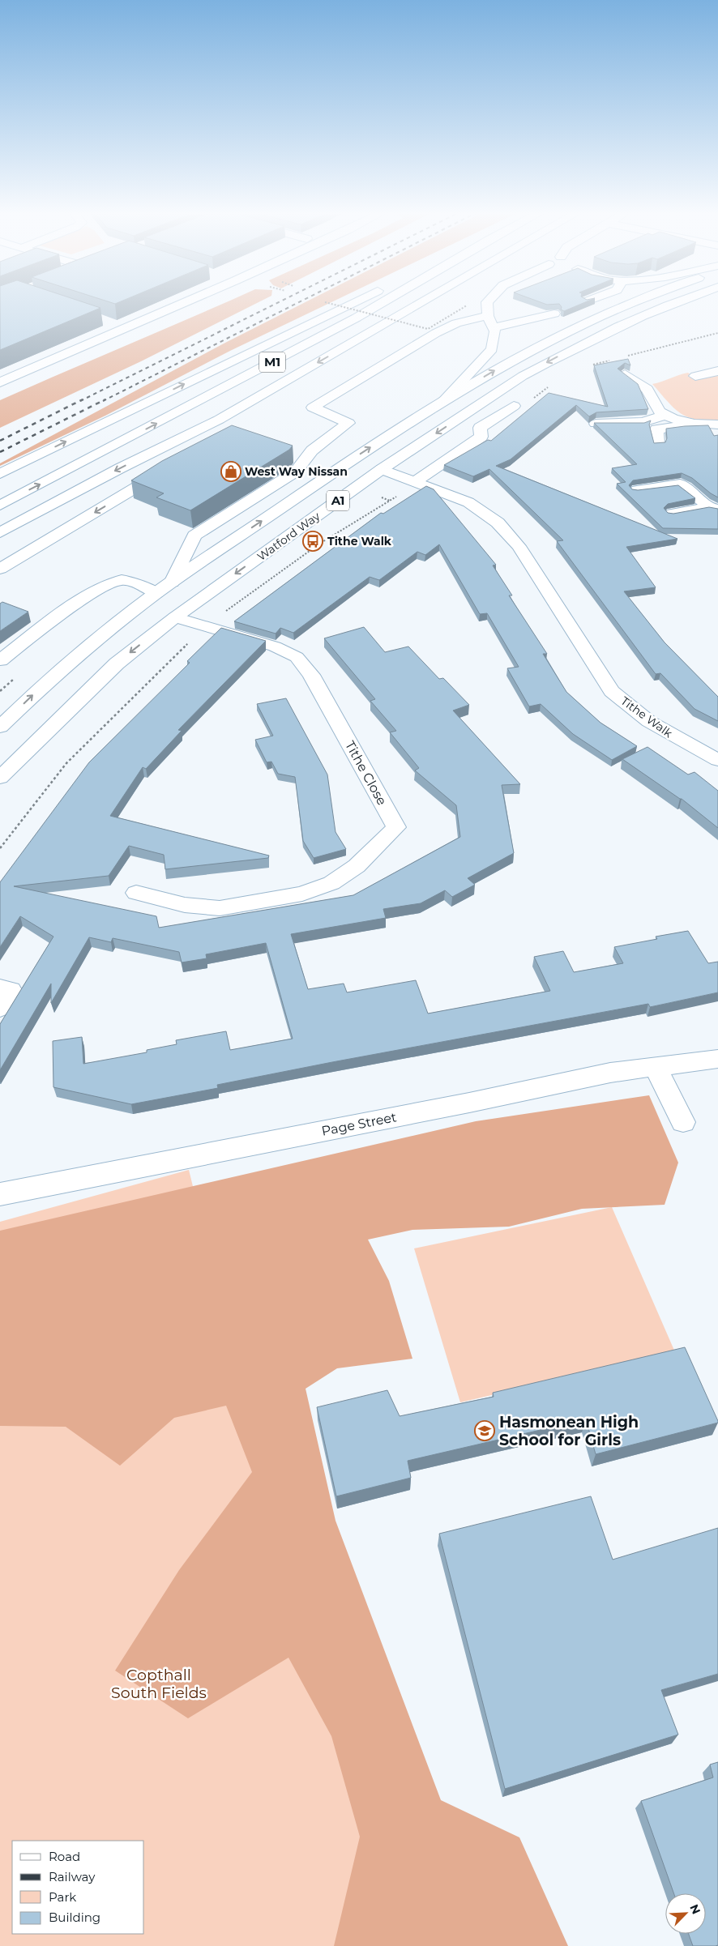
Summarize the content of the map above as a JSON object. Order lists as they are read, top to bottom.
{
  "streets": {
    "main road": [
      "M1",
      "A1",
      "Watford Way",
      "Tithe Walk",
      "Tithe Close",
      "Page Street"
    ]
  },
  "crossings": [
    ["Watford Way", "Tithe Walk"],
    ["Watford Way", "Tithe Close"]
  ],
  "parks": ["Copthall South Fields"],
  "places": {
    "shop": ["West Way Nissan"],
    "bus stop": ["Tithe Walk"],
    "school or university": ["Hasmonean High School for Girls"]
  },
  "legend": [
    "Road",
    "Railway",
    "Park",
    "Building"
  ],
  "north": "top right"
}
